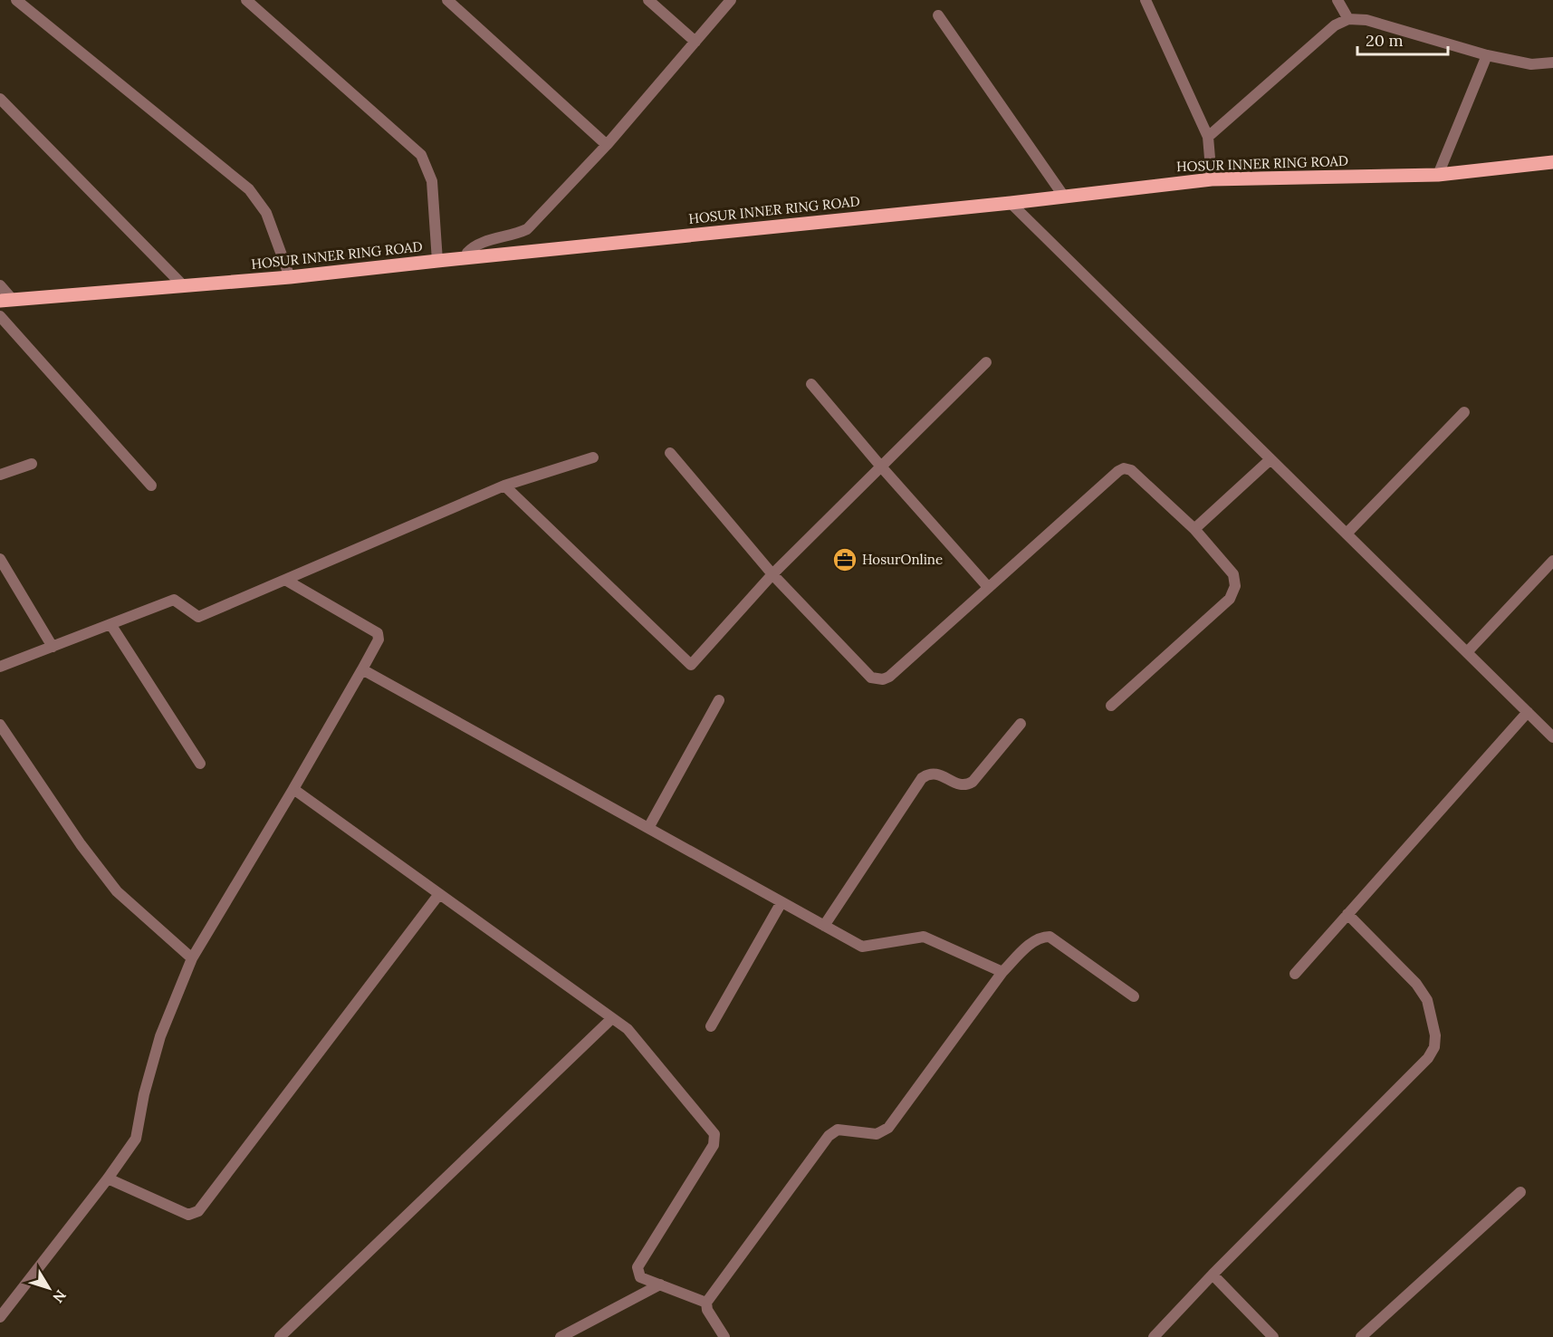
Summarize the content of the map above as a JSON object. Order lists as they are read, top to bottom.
{
  "streets": {
    "main road": ["HOSUR INNER RING ROAD"]
  },
  "places": {
    "office": ["HosurOnline"]
  },
  "scale_bar": "20 m",
  "north": "bottom right"
}
